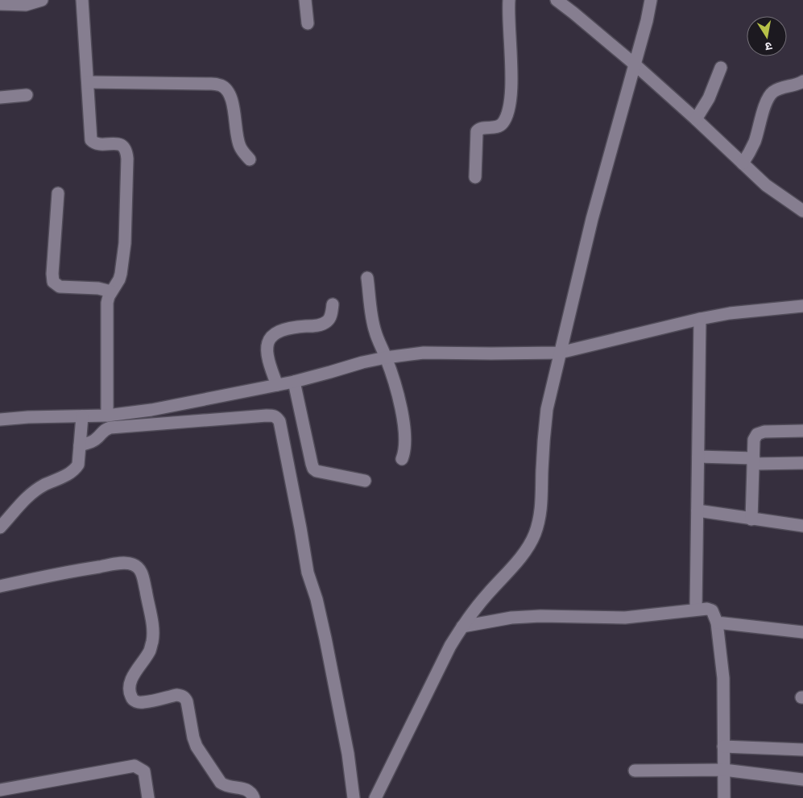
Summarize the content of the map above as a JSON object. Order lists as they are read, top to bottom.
{
  "north": "bottom"
}
